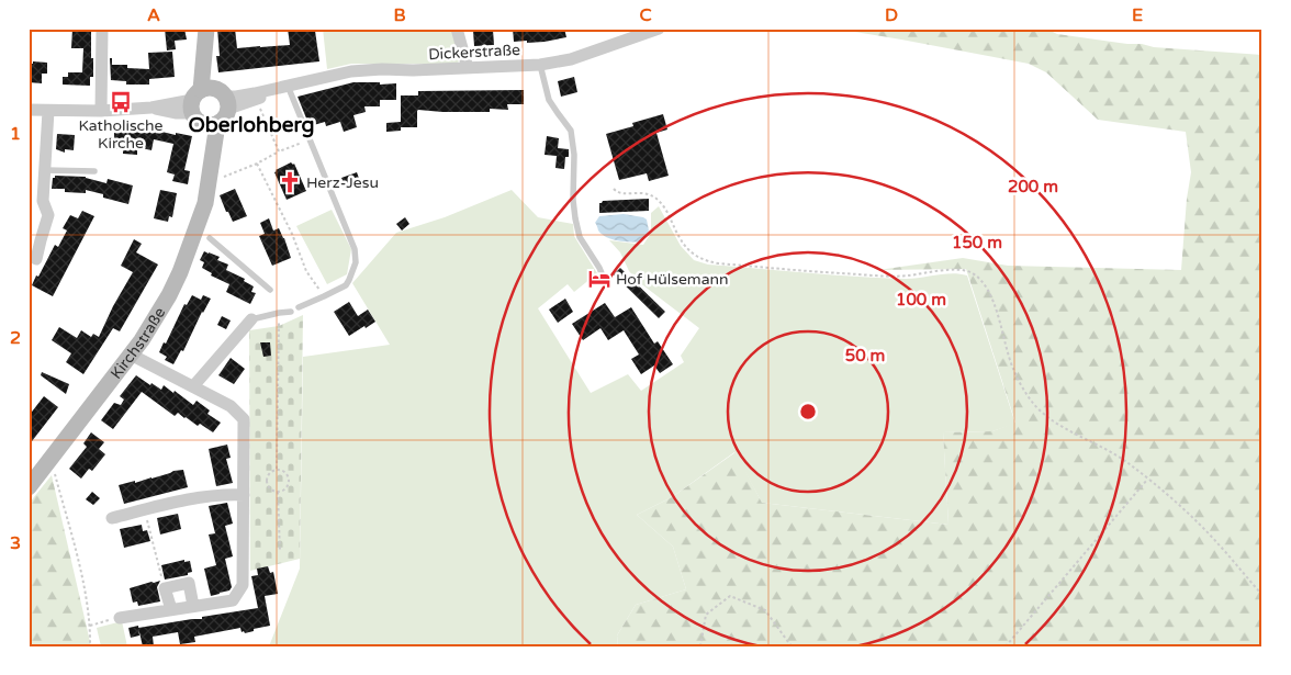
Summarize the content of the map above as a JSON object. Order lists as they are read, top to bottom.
{
  "streets": {
    "street": ["Dickerstraße", "Kirchstraße"]
  },
  "crossings": [
    ["Dickerstraße", "Kirchstraße"]
  ],
  "districts": ["Oberlohberg"],
  "places": {
    "bus stop": ["Katholische Kirche"],
    "church": ["Herz-Jesu"],
    "hotel": ["Hof Hülsemann"]
  },
  "grid": {
    "columns": [
      "A",
      "B",
      "C",
      "D",
      "E"
    ],
    "rows": ["1", "2", "3"]
  },
  "rings": [
    "200 m",
    "150 m",
    "100 m",
    "50 m"
  ]
}
